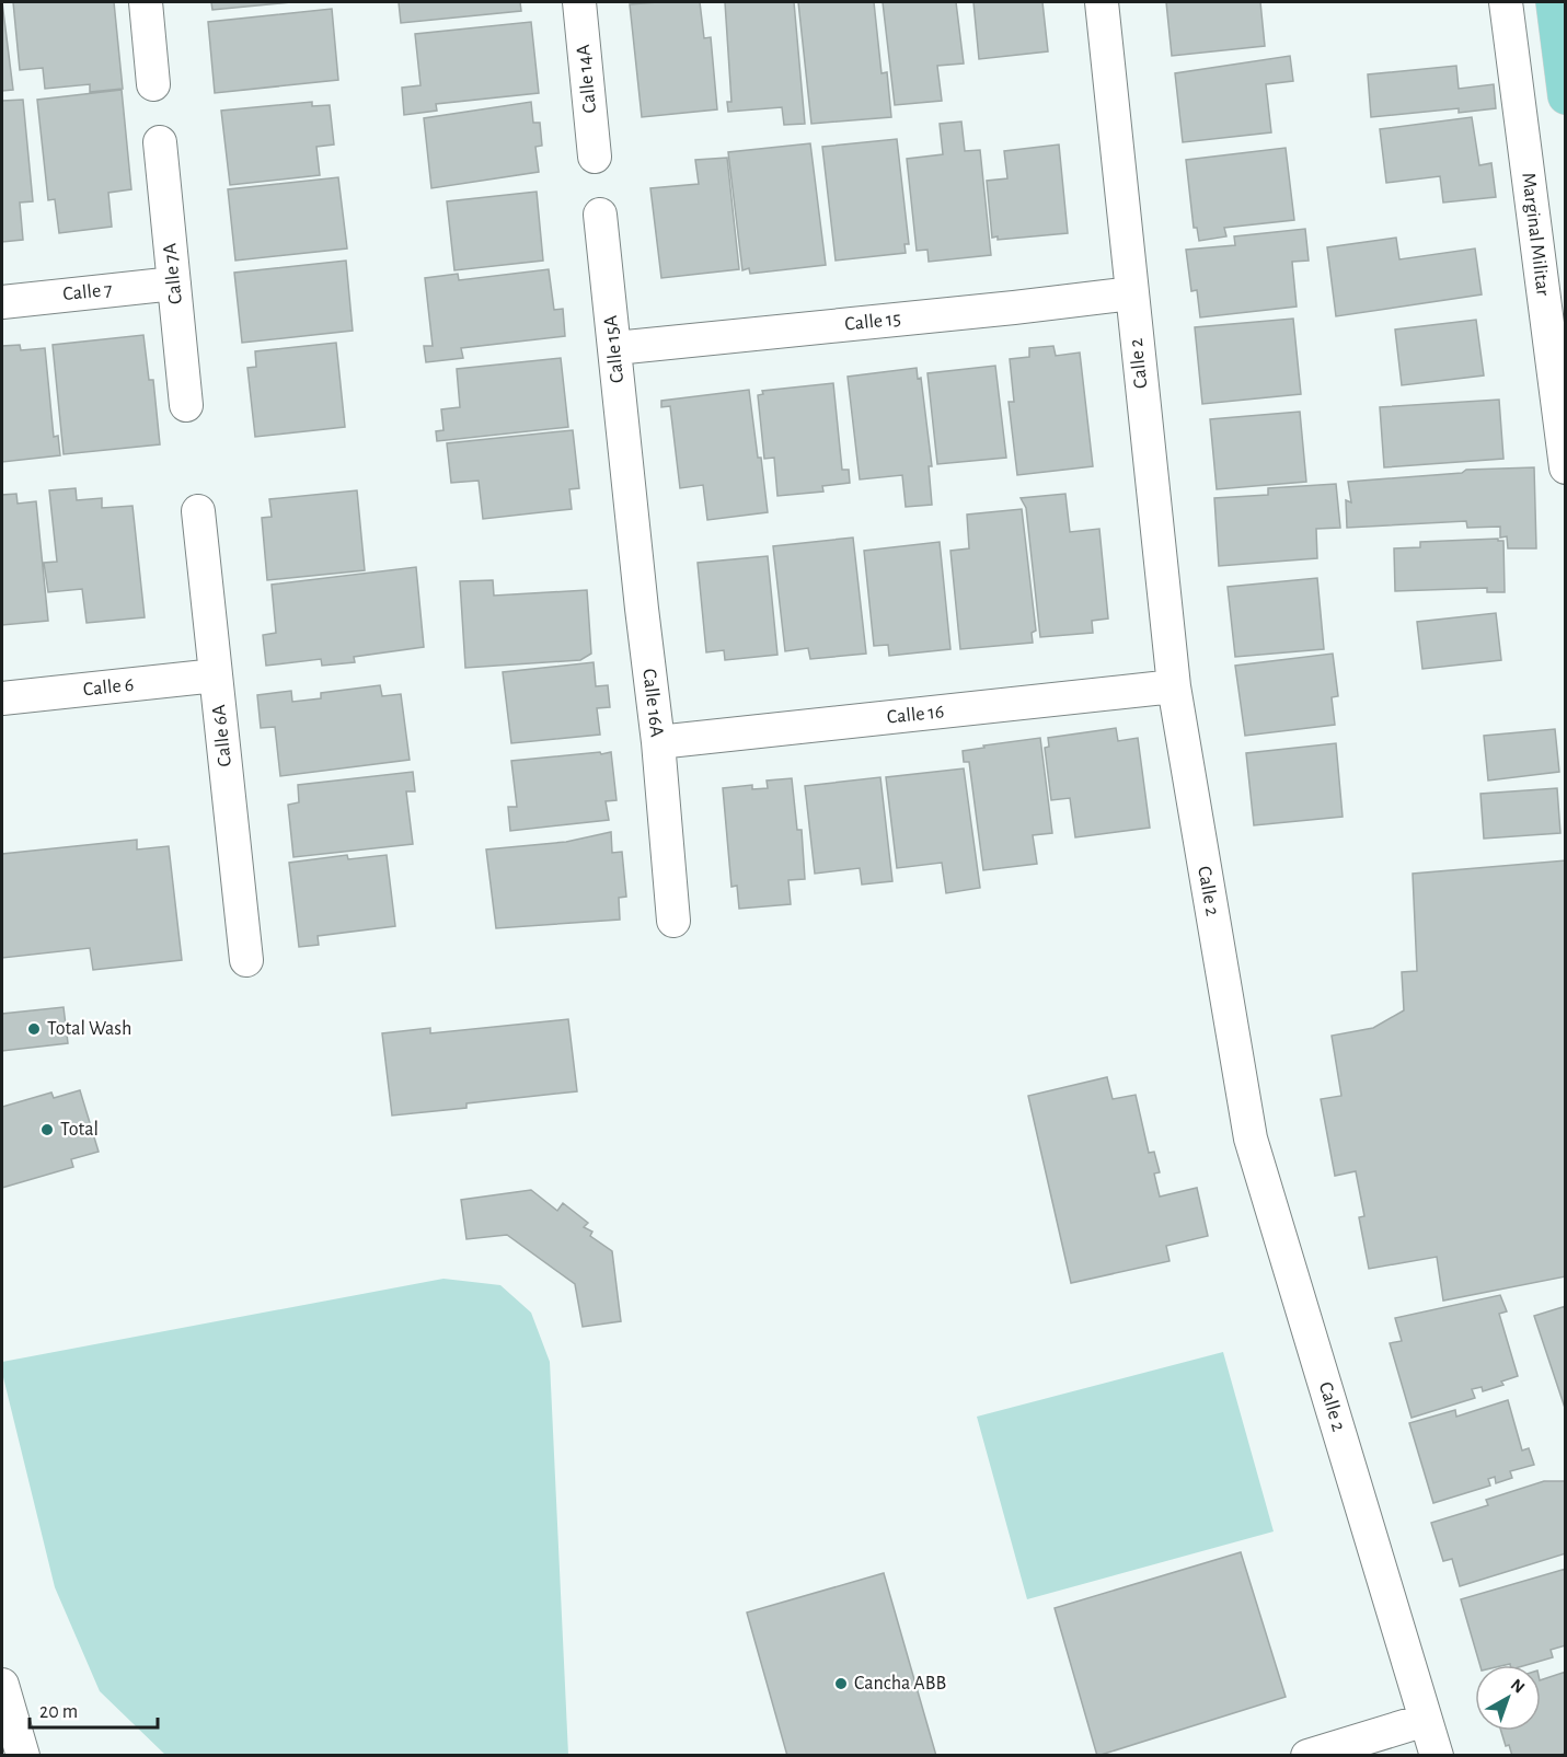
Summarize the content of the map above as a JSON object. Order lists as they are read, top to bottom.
{
  "streets": {
    "street": [
      "Calle 14A",
      "Marginal Militar",
      "Calle 7A",
      "Calle 7",
      "Calle 15",
      "Calle 15A",
      "Calle 2",
      "Calle 6",
      "Calle 16A",
      "Calle 16",
      "Calle 6A"
    ]
  },
  "crossings": [
    ["Calle 7A", "Calle 7"],
    ["Calle 15", "Calle 15A"],
    ["Calle 15", "Calle 2"],
    ["Calle 15A", "Calle 16A"],
    ["Calle 2", "Calle 16"],
    ["Calle 6", "Calle 6A"],
    ["Calle 16A", "Calle 16"]
  ],
  "places": ["Total Wash", "Total", "Cancha ABB"],
  "scale_bar": "20 m",
  "north": "top right"
}
